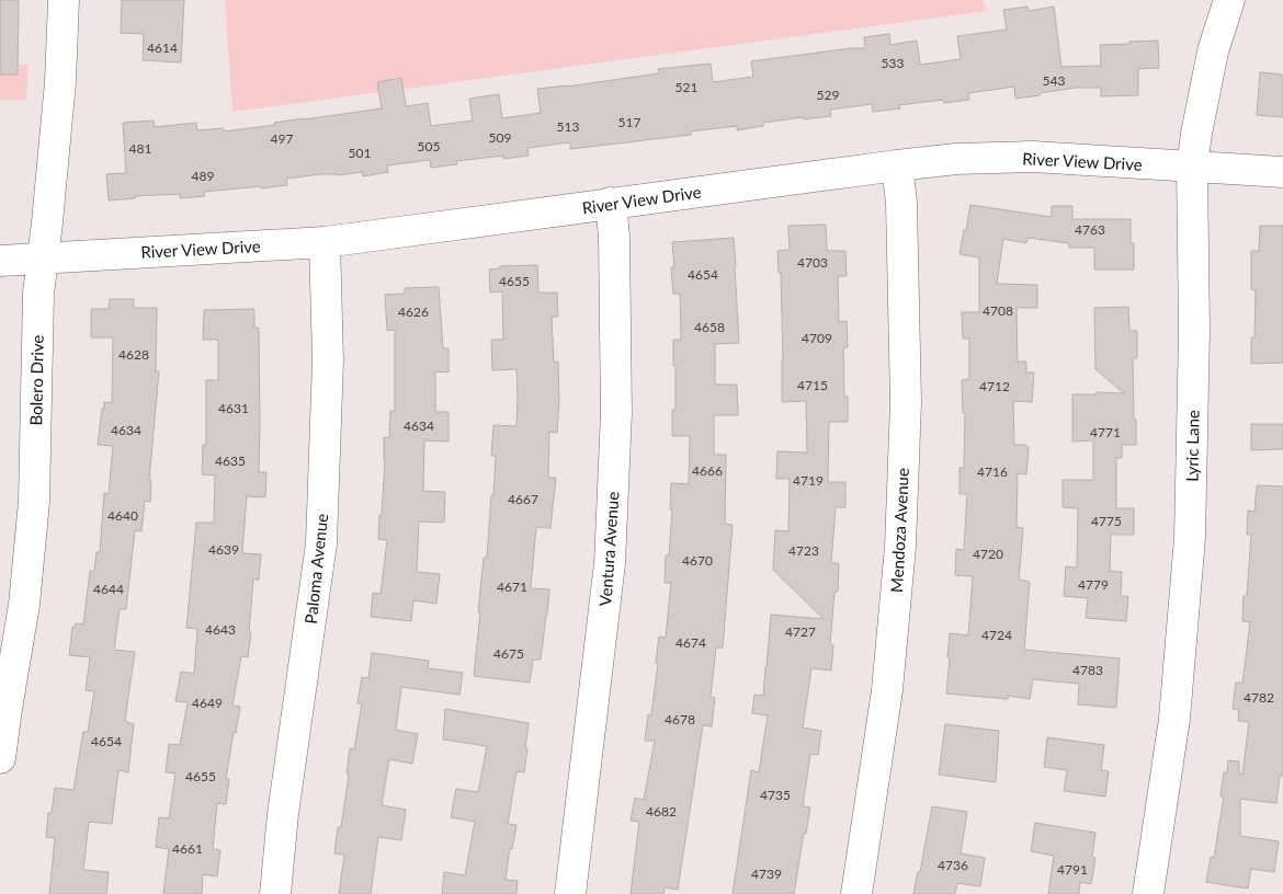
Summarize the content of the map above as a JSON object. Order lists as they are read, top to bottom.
{
  "streets": {
    "street": [
      "River View Drive",
      "Bolero Drive",
      "Lyric Lane",
      "Mendoza Avenue",
      "Ventura Avenue",
      "Paloma Avenue"
    ]
  },
  "crossings": [
    ["River View Drive", "Bolero Drive"],
    ["River View Drive", "Lyric Lane"],
    ["River View Drive", "Mendoza Avenue"],
    ["River View Drive", "Ventura Avenue"],
    ["River View Drive", "Paloma Avenue"]
  ],
  "house_numbers": [
    "4614",
    "533",
    "543",
    "521",
    "529",
    "517",
    "513",
    "509",
    "497",
    "505",
    "481",
    "501",
    "489",
    "4763",
    "4703",
    "4654",
    "4655",
    "4708",
    "4626",
    "4658",
    "4709",
    "4628",
    "4715",
    "4712",
    "4631",
    "4634",
    "4634",
    "4771",
    "4635",
    "4666",
    "4716",
    "4719",
    "4667",
    "4640",
    "4775",
    "4639",
    "4723",
    "4720",
    "4670",
    "4779",
    "4671",
    "4644",
    "4643",
    "4727",
    "4724",
    "4674",
    "4675",
    "4783",
    "4782",
    "4649",
    "4678",
    "4654",
    "4655",
    "4735",
    "4682",
    "4661",
    "4736",
    "4791",
    "4739"
  ]
}
